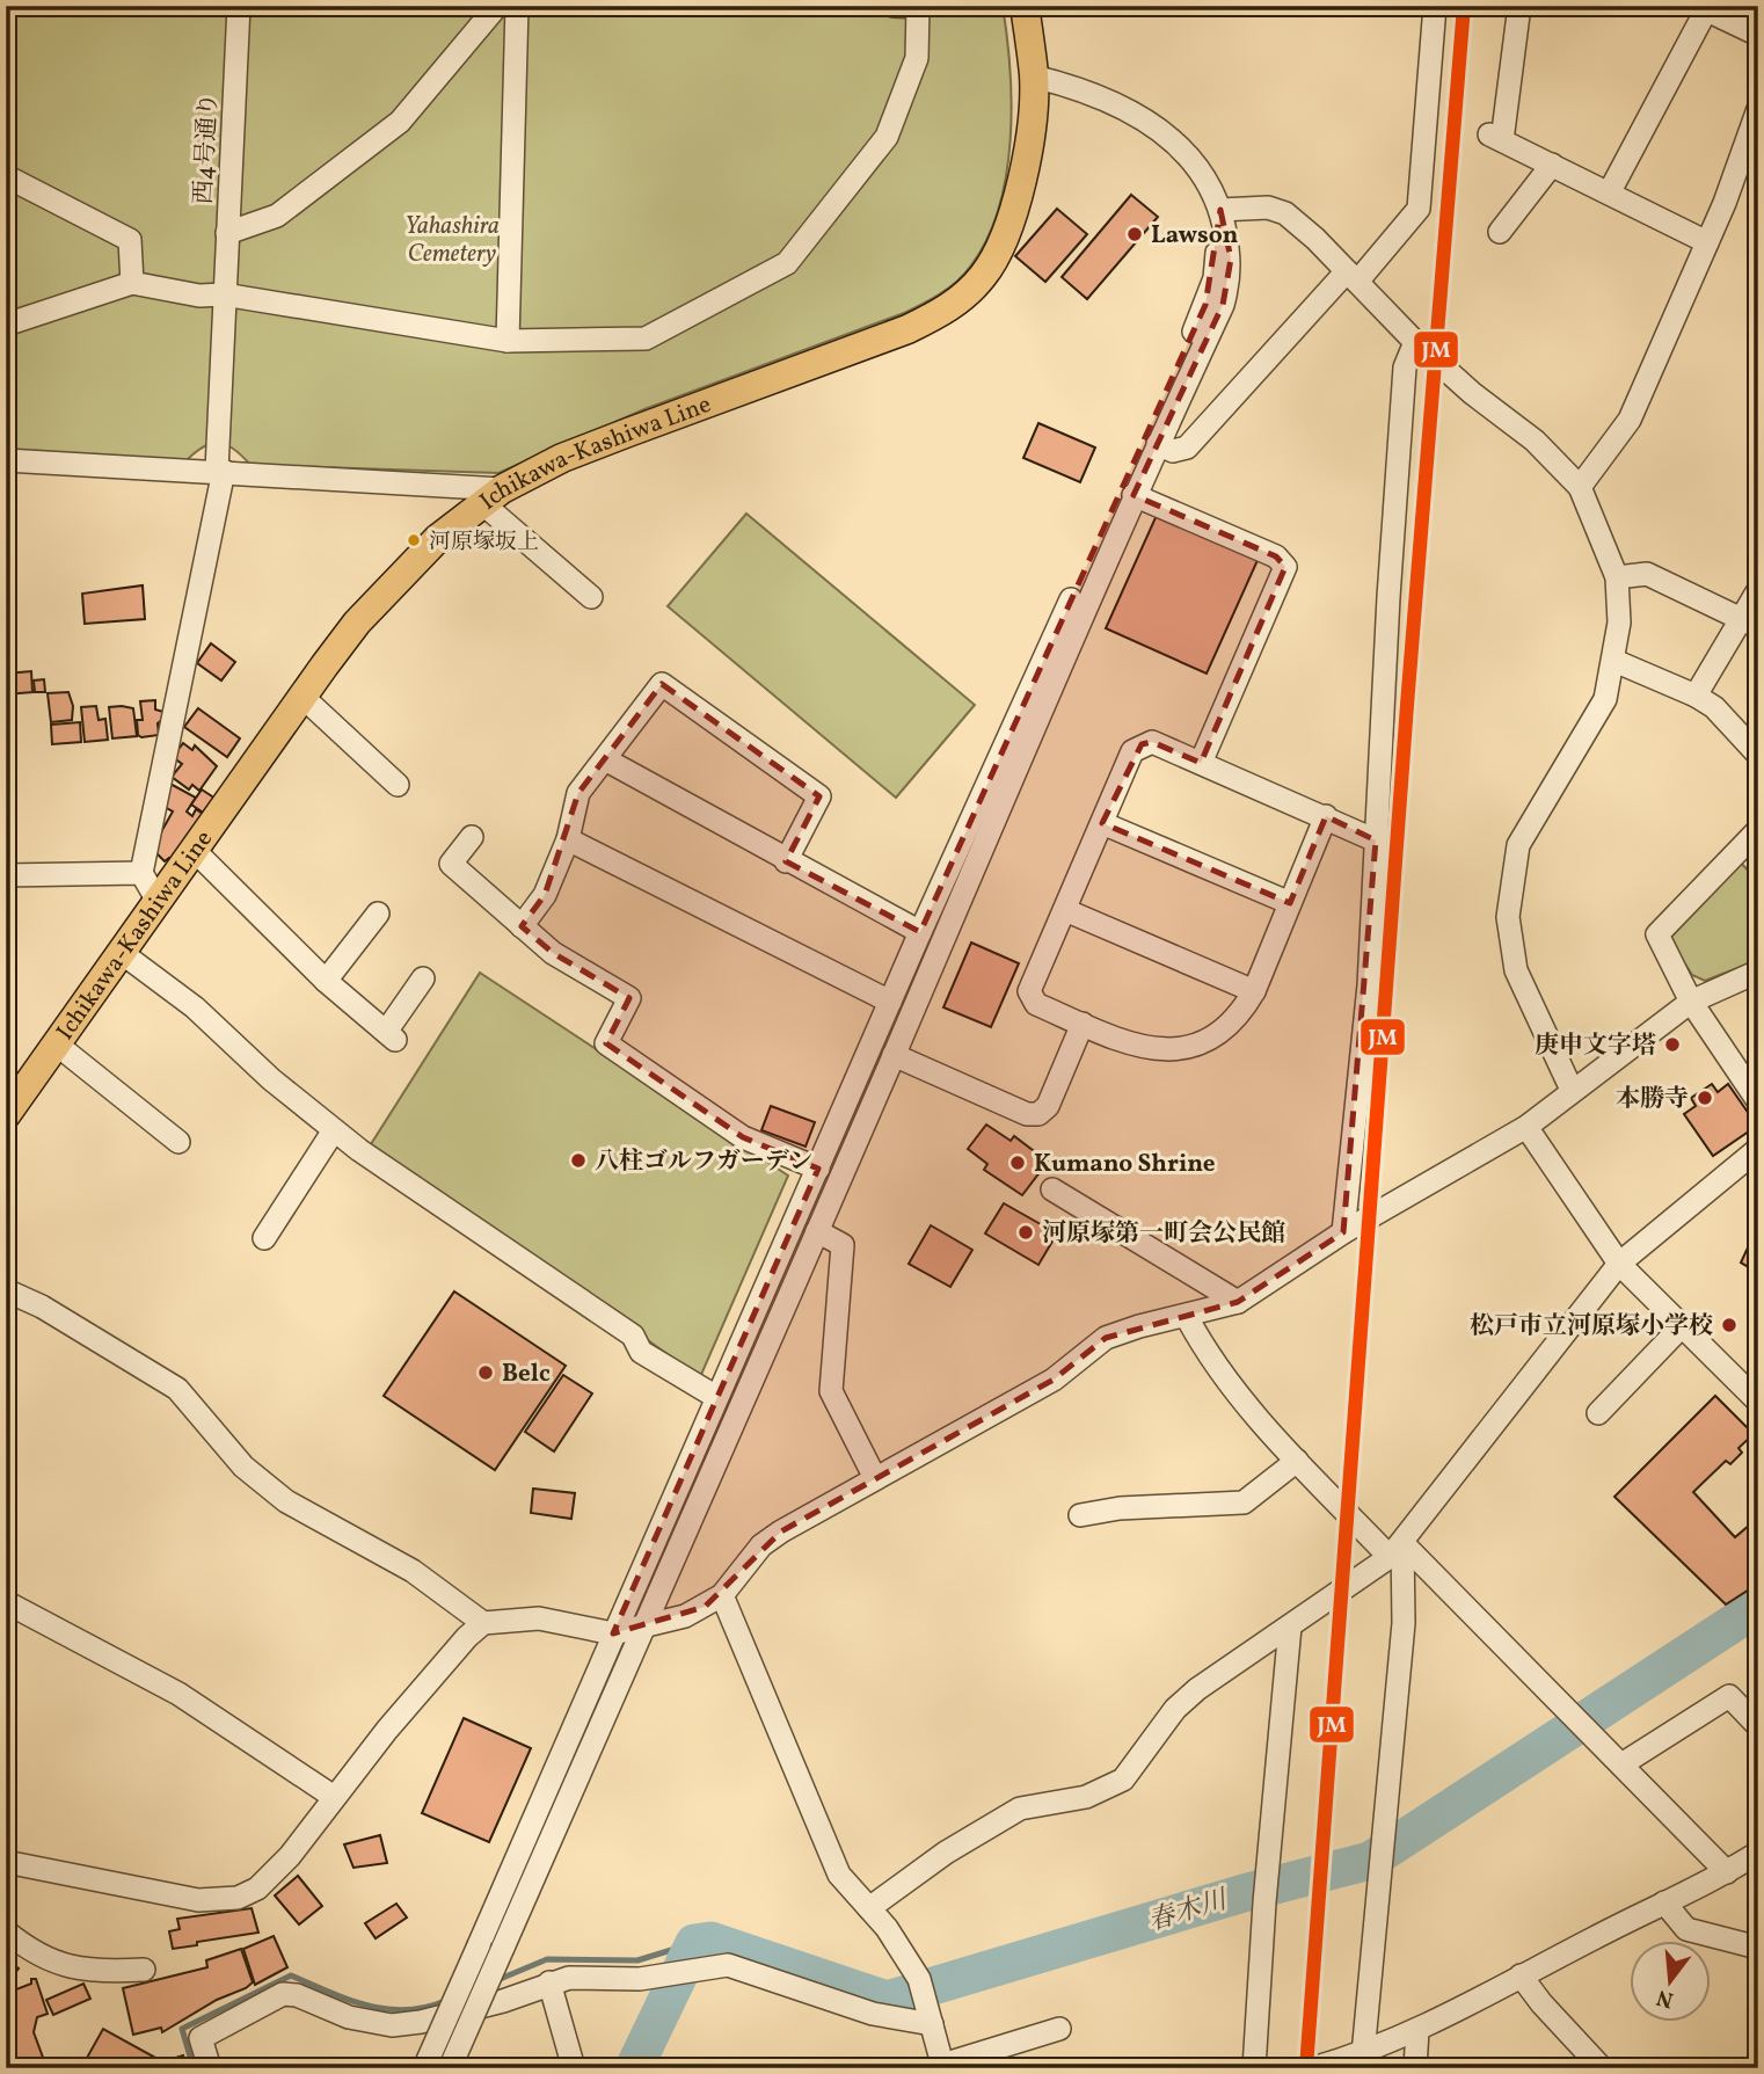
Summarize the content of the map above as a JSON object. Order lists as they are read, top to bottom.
{
  "streets": {
    "main road": ["Ichikawa-Kashiwa Line"],
    "street": ["西4号通り"]
  },
  "water": ["春木川"],
  "parks": ["Yahashira Cemetery"],
  "places": [
    "Lawson",
    "河原塚坂上",
    "庚申文字塔",
    "本勝寺",
    "八柱ゴルフガーデン",
    "Kumano Shrine",
    "河原塚第一町会公民館",
    "松戸市立河原塚小学校",
    "Belc"
  ],
  "lines": ["transit line JM"],
  "north": "bottom"
}
